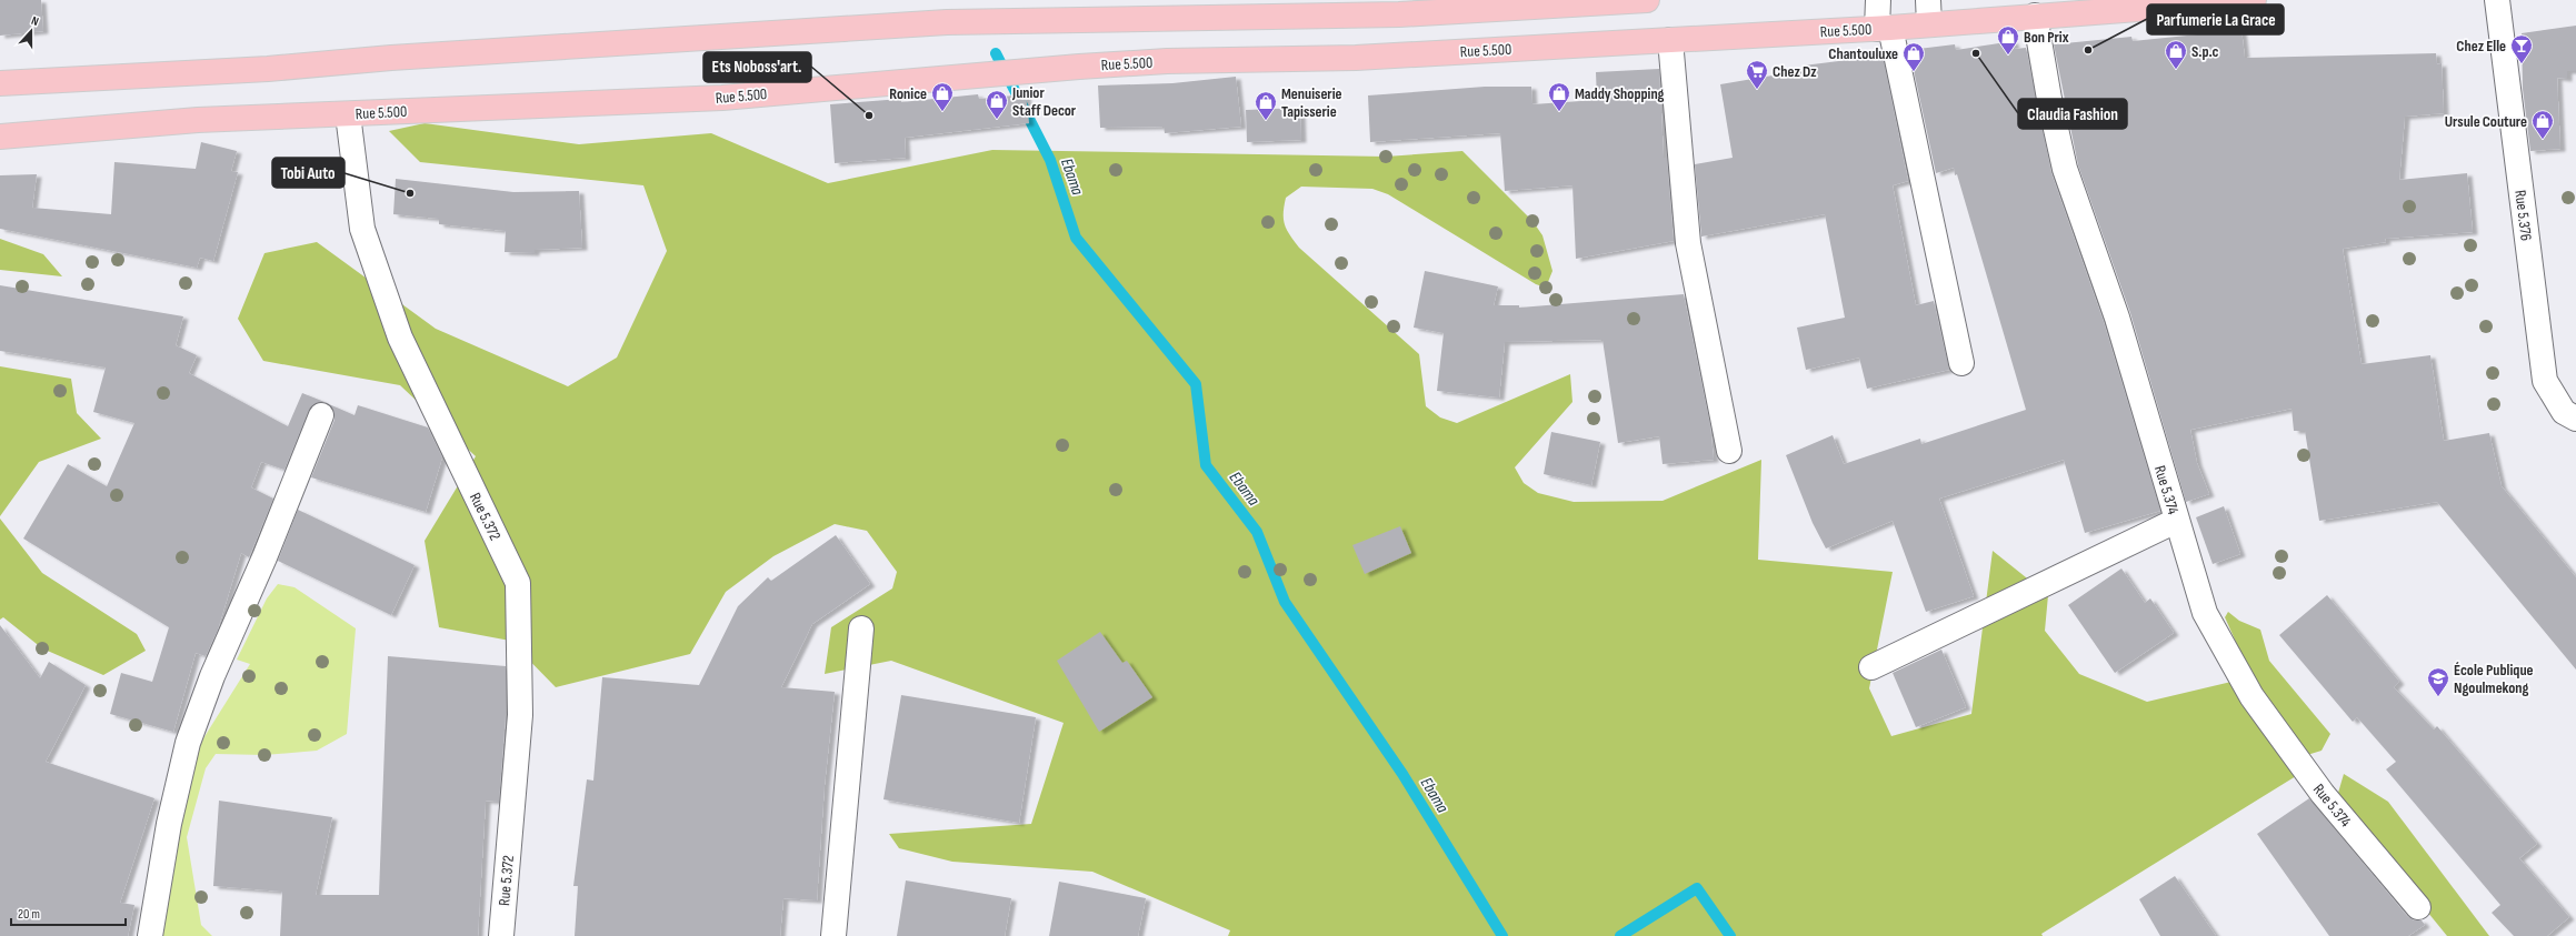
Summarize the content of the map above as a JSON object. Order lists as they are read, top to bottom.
{
  "streets": {
    "main road": ["Rue 5.500"],
    "street": ["Rue 5.376", "Rue 5.374", "Rue 5.372"]
  },
  "crossings": [
    ["Rue 5.500", "Rue 5.374"],
    ["Rue 5.500", "Rue 5.372"]
  ],
  "water": ["Ebama"],
  "places": {
    "other": [
      "Parfumerie La Grace",
      "Claudia Fashion",
      "Ets Noboss'art.",
      "Tobi Auto"
    ],
    "shop": [
      "Bon Prix",
      "S.p.c",
      "Chantouluxe",
      "Ronice",
      "Maddy Shopping",
      "Junior Staff Decor",
      "Menuiserie Tapisserie",
      "Ursule Couture"
    ],
    "bar": ["Chez Elle"],
    "supermarket": ["Chez Dz"],
    "school or university": ["École Publique Ngoulmekong"]
  },
  "scale_bar": "20 m",
  "north": "top"
}
